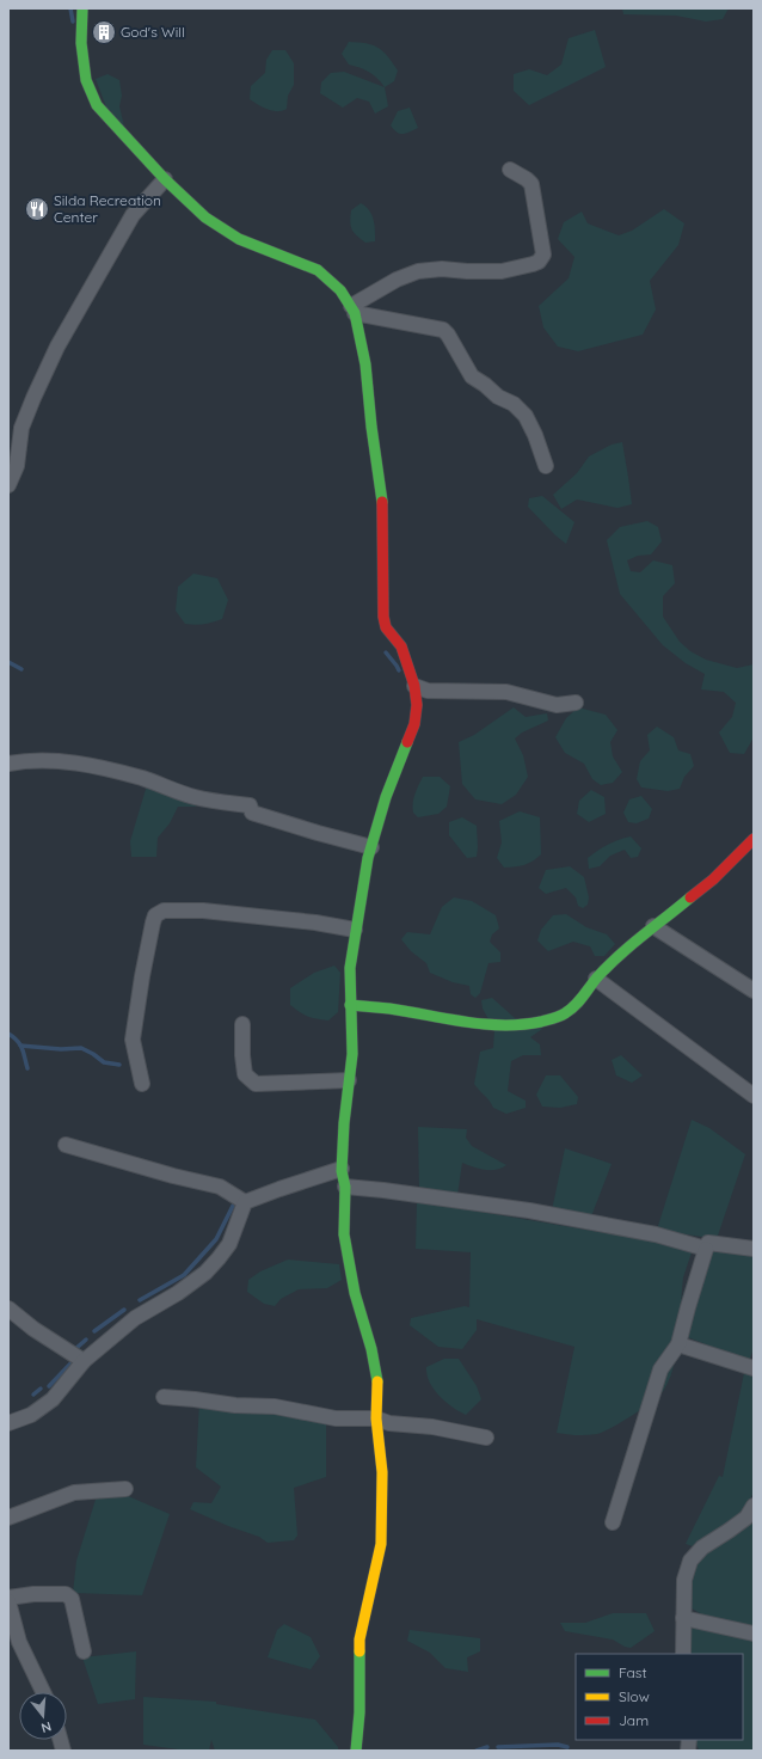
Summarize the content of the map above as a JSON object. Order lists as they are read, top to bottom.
{
  "places": {
    "building": ["God's Will"],
    "restaurant": ["Silda Recreation Center"]
  },
  "legend": ["Fast", "Slow", "Jam"],
  "north": "bottom"
}
